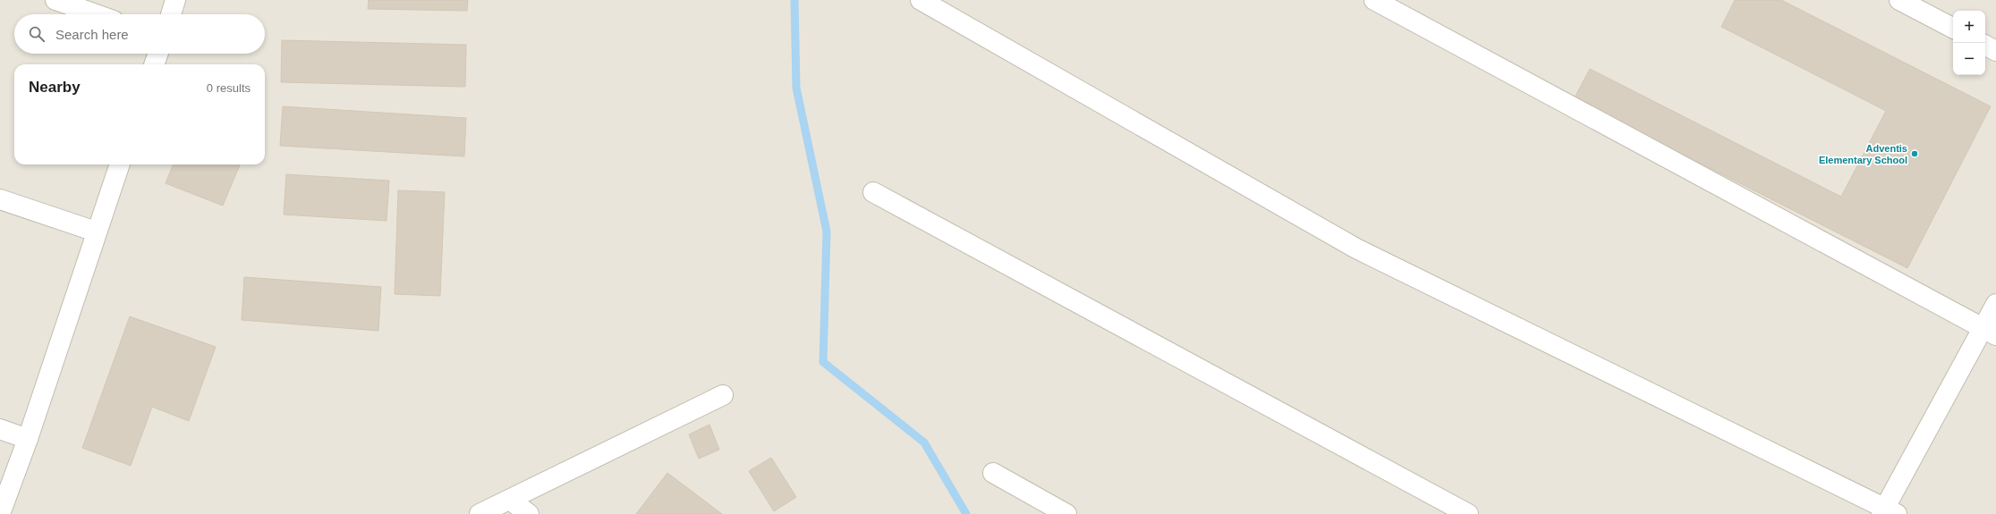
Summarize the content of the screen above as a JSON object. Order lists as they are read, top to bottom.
{
  "places": ["Adventis Elementary School"],
  "page": {
    "map_buttons": ["+", "−"],
    "search": "Search here",
    "heading": ["Nearby", "0 results"]
  }
}
